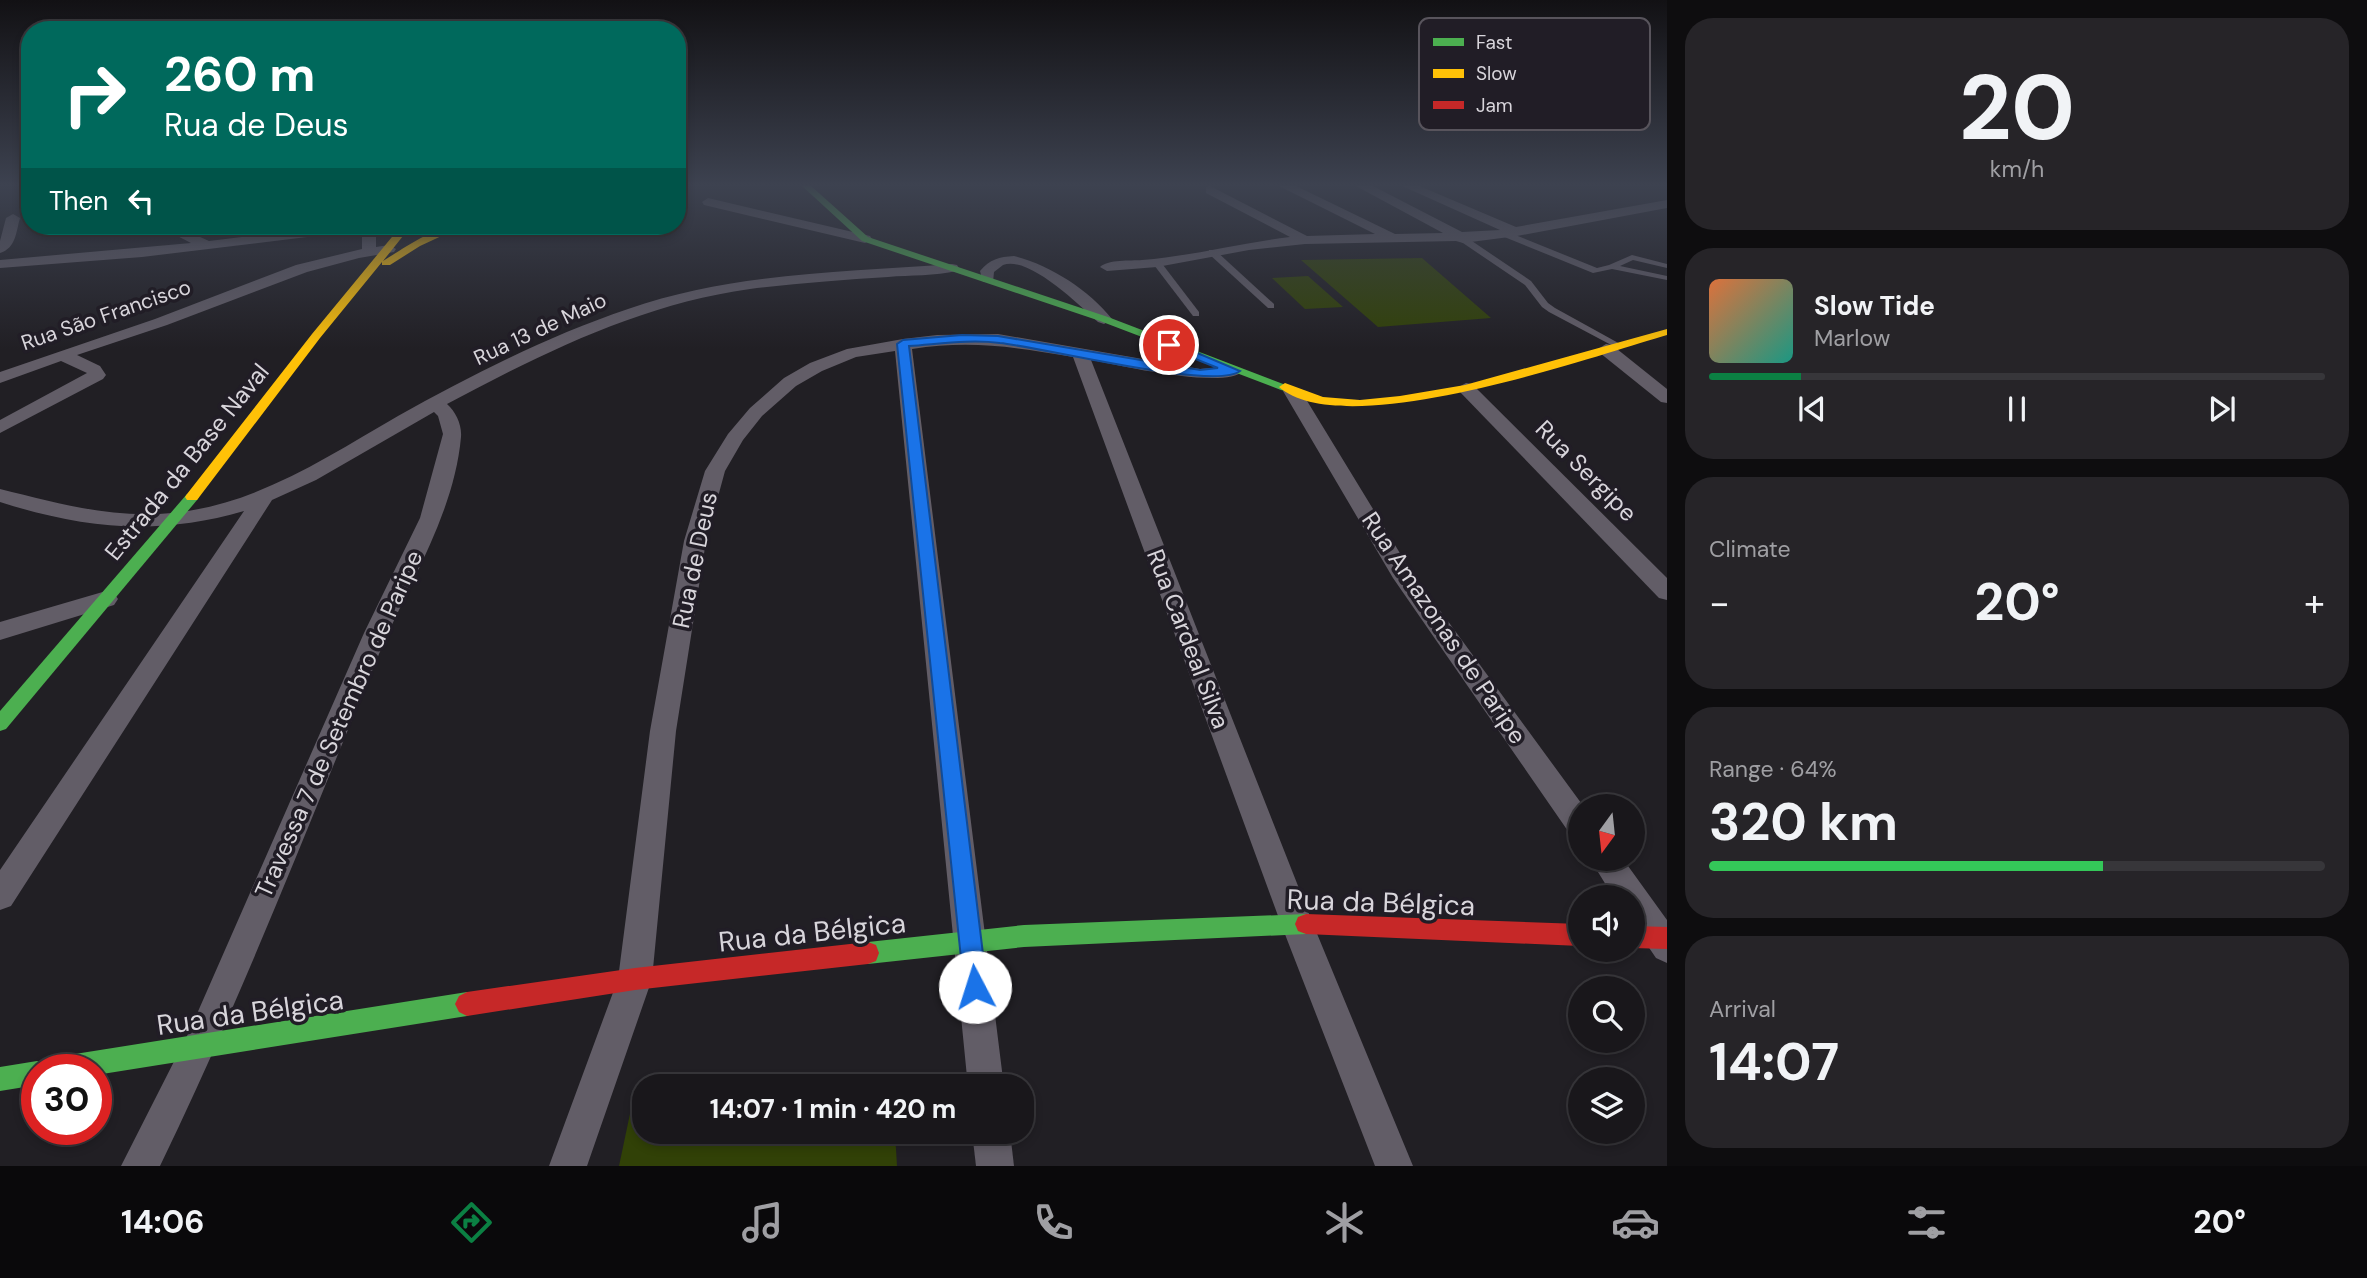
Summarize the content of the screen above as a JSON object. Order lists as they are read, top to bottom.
{
  "streets": {
    "main road": ["Estrada da Base Naval", "Rua da Bélgica"],
    "street": [
      "Rua São Francisco",
      "Rua 13 de Maio",
      "Rua Sergipe",
      "Rua de Deus",
      "Rua Amazonas de Paripe",
      "Rua Cardeal Silva",
      "Travessa 7 de Setembro de Paripe"
    ]
  },
  "crossings": [
    ["Rua São Francisco", "Estrada da Base Naval"],
    ["Rua 13 de Maio", "Estrada da Base Naval"],
    ["Rua 13 de Maio", "Travessa 7 de Setembro de Paripe"],
    ["Rua de Deus", "Rua Cardeal Silva"],
    ["Rua de Deus", "Rua da Bélgica"],
    ["Rua Cardeal Silva", "Rua da Bélgica"],
    ["Travessa 7 de Setembro de Paripe", "Rua da Bélgica"]
  ],
  "legend": ["Fast", "Slow", "Jam"],
  "north": "bottom",
  "page": {
    "tile": [
      ["20", "km/h"],
      "Climate",
      ["Range · 64%", "320 km"],
      ["Arrival", "14:07"]
    ],
    "turn": ["260 m", "Rua de Deus"],
    "then": "Then",
    "song": ["Slow Tide", "Marlow"],
    "heat": ["−", "20°", "+"],
    "limit": "30",
    "trip": "14:07 · 1 min · 420 m",
    "tabs": ["14:06", "20°"]
  }
}
